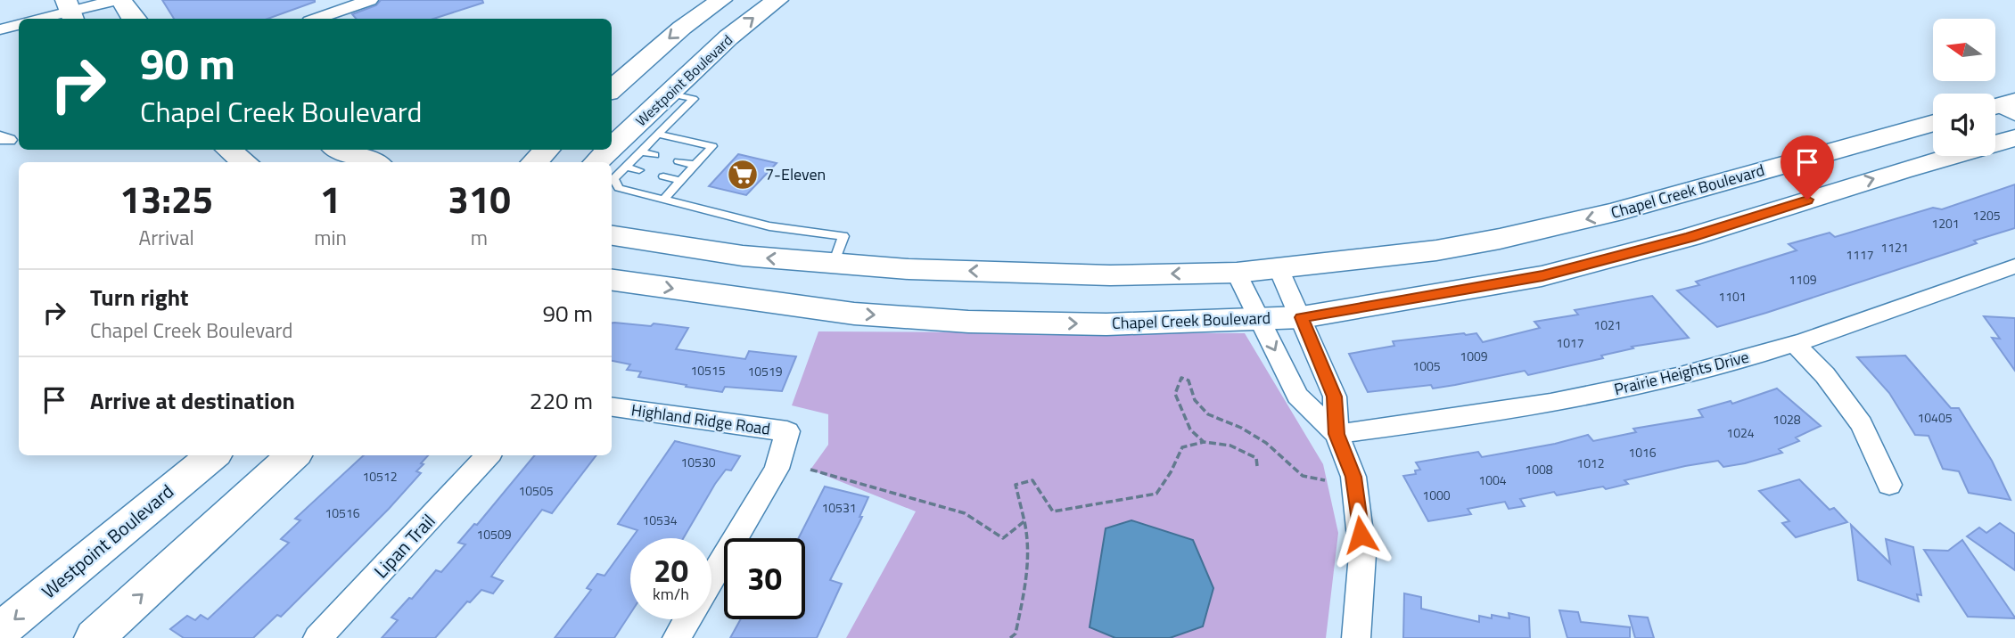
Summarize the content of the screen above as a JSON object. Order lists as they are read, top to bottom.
{
  "streets": {
    "main road": ["Westpoint Boulevard", "Chapel Creek Boulevard"],
    "street": ["Prairie Heights Drive", "Highland Ridge Road", "Lipan Trail"]
  },
  "places": {
    "supermarket": ["7-Eleven"]
  },
  "house_numbers": [
    "1205",
    "1201",
    "1121",
    "1117",
    "1109",
    "1101",
    "1021",
    "1017",
    "1009",
    "1005",
    "10515",
    "10519",
    "10405",
    "1028",
    "1024",
    "1016",
    "10530",
    "1012",
    "1008",
    "10512",
    "1004",
    "10505",
    "1000",
    "10531",
    "10516",
    "10534",
    "10509"
  ],
  "north": "left",
  "page": {
    "turn": ["90 m", "Chapel Creek Boulevard"],
    "eta": [
      "13:25",
      "Arrival",
      "1",
      "min",
      "310",
      "m"
    ],
    "list": [
      {
        "name": "Turn right",
        "note": "Chapel Creek Boulevard",
        "value": "90 m"
      },
      {
        "name": "Arrive at destination",
        "value": "220 m"
      }
    ],
    "speed": "20 km/h",
    "limit": "30"
  }
}
